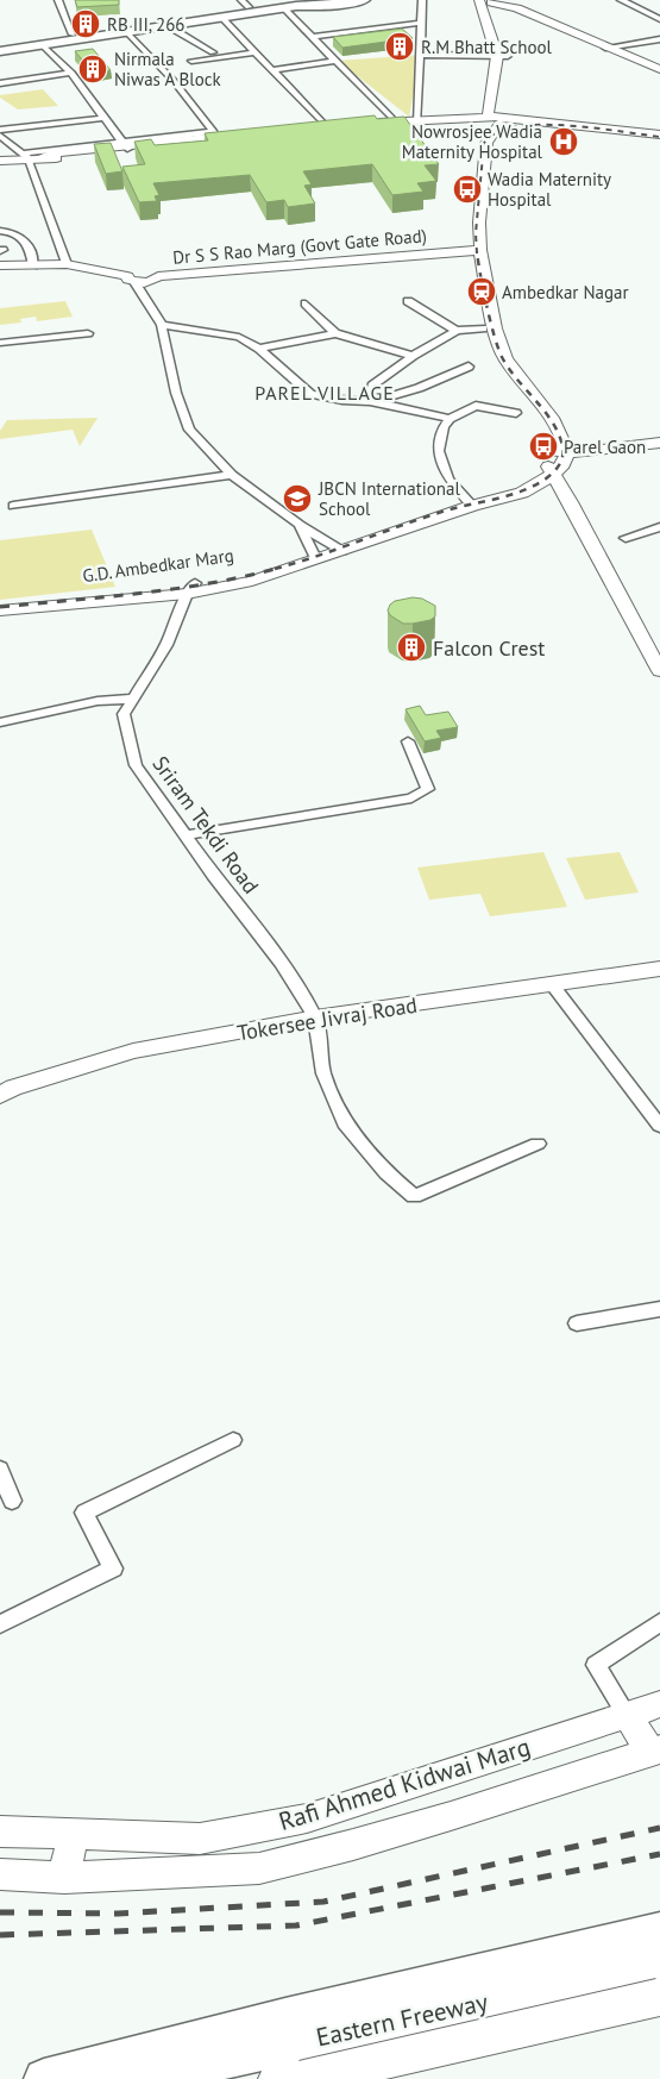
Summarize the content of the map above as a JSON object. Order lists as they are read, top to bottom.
{
  "streets": {
    "highway": ["Eastern Freeway"],
    "main road": ["Rafi Ahmed Kidwai Marg"],
    "street": [
      "Dr S S Rao Marg (Govt Gate Road)",
      "G.D. Ambedkar Marg",
      "Sriram Tekdi Road",
      "Tokersee Jivraj Road"
    ]
  },
  "crossings": [
    ["G.D. Ambedkar Marg", "Sriram Tekdi Road"],
    ["Sriram Tekdi Road", "Tokersee Jivraj Road"]
  ],
  "districts": ["PAREL VILLAGE"],
  "places": {
    "building": [
      "RB III, 266",
      "R.M Bhatt School",
      "Nirmala Niwas A Block",
      "Falcon Crest"
    ],
    "hospital": ["Nowrosjee Wadia Maternity Hospital"],
    "bus stop": ["Wadia Maternity Hospital", "Parel Gaon"],
    "station": ["Ambedkar Nagar"],
    "school or university": ["JBCN International School"]
  }
}
